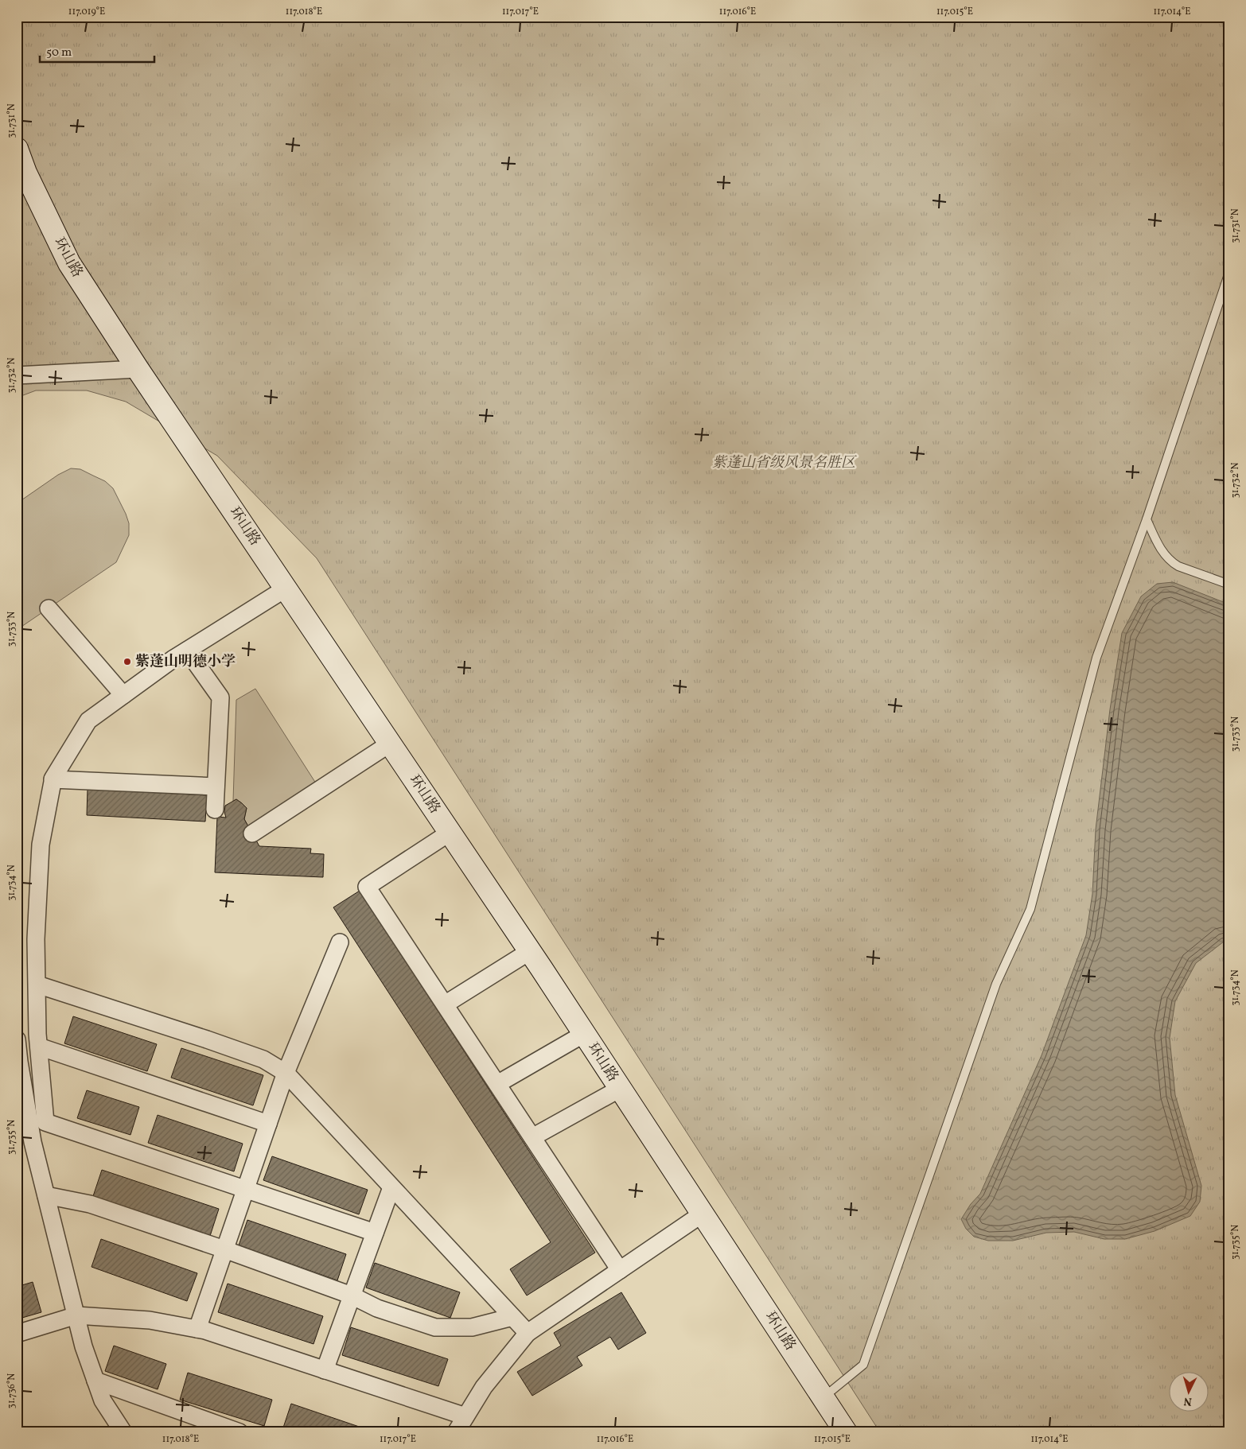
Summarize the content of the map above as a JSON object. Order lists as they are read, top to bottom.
{
  "streets": {
    "main road": ["环山路"]
  },
  "parks": ["紫蓬山省级风景名胜区"],
  "places": ["紫蓬山明德小学"],
  "scale_bar": "50 m",
  "north": "bottom",
  "coordinates": [
    "117.019°E",
    "117.018°E",
    "117.017°E",
    "117.016°E",
    "117.015°E",
    "117.014°E",
    "31.731°N",
    "31.732°N",
    "31.733°N",
    "31.734°N",
    "31.735°N",
    "31.736°N"
  ]
}
